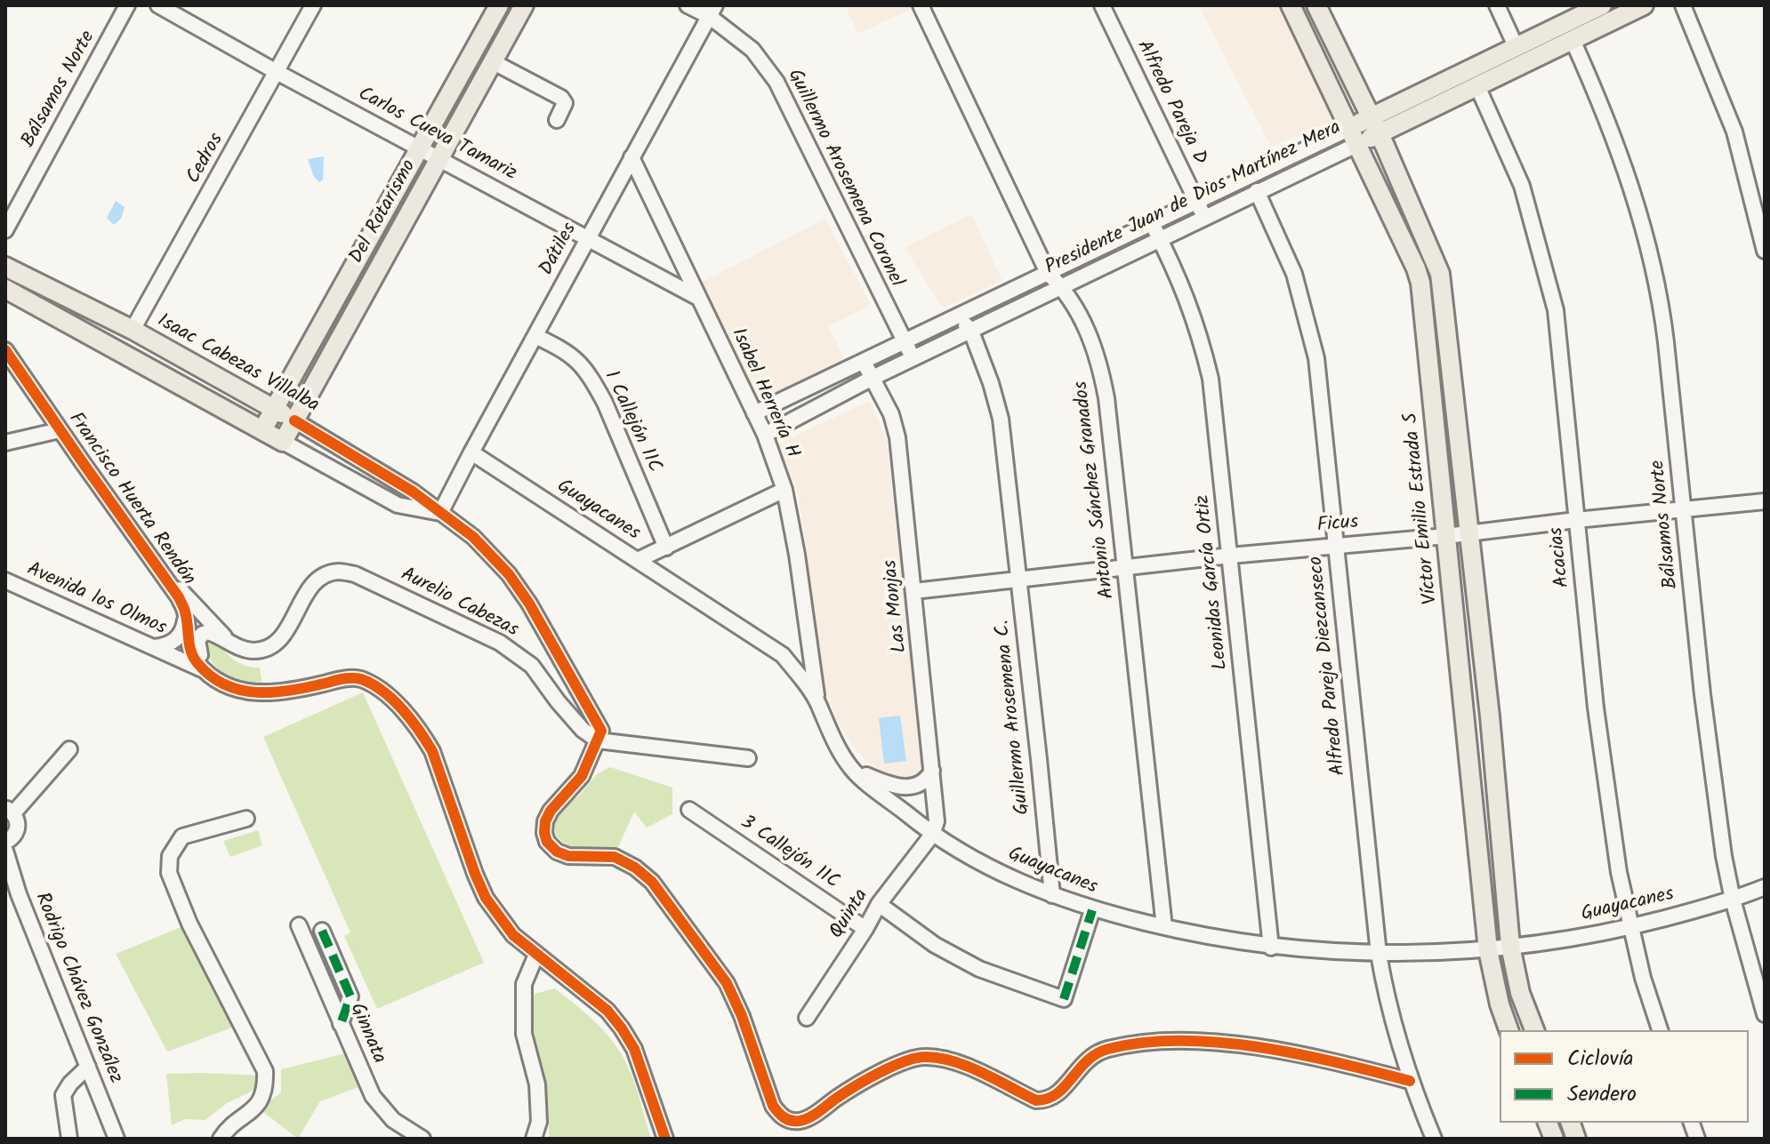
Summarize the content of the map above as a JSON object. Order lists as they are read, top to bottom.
{
  "streets": {
    "main road": [
      "Presidente Juan de Dios Martínez Mera",
      "Del Rotarismo",
      "Isaac Cabezas Villalba",
      "Víctor Emilio Estrada S"
    ],
    "street": [
      "Bálsamos Norte",
      "Alfredo Pareja D",
      "Carlos Cueva Tamariz",
      "Cedros",
      "Guillermo Arosemena Coronel",
      "Dátiles",
      "Isabel Herrería H",
      "1 Callejón 11C",
      "Antonio Sánchez Granados",
      "Francisco Huerta Rendón",
      "Guayacanes",
      "Ficus",
      "Acacias",
      "Leonidas García Ortiz",
      "Avenida los Olmos",
      "Aurelio Cabezas",
      "Las Monjas",
      "Alfredo Pareja Diezcanseco",
      "Guillermo Arosemena C.",
      "3 Callejón 11C",
      "Quinta",
      "Rodrigo Chávez González",
      "Ginnata"
    ]
  },
  "crossings": [
    ["Bálsamos Norte", "Presidente Juan de Dios Martínez Mera"],
    ["Bálsamos Norte", "Guayacanes"],
    ["Bálsamos Norte", "Ficus"],
    ["Alfredo Pareja D", "Presidente Juan de Dios Martínez Mera"],
    ["Carlos Cueva Tamariz", "Cedros"],
    ["Carlos Cueva Tamariz", "Del Rotarismo"],
    ["Carlos Cueva Tamariz", "Dátiles"],
    ["Carlos Cueva Tamariz", "Isabel Herrería H"],
    ["Cedros", "Isaac Cabezas Villalba"],
    ["Guillermo Arosemena Coronel", "Presidente Juan de Dios Martínez Mera"],
    ["Guillermo Arosemena Coronel", "Dátiles"],
    ["Presidente Juan de Dios Martínez Mera", "Isabel Herrería H"],
    ["Presidente Juan de Dios Martínez Mera", "Antonio Sánchez Granados"],
    ["Presidente Juan de Dios Martínez Mera", "Víctor Emilio Estrada S"],
    ["Presidente Juan de Dios Martínez Mera", "Acacias"],
    ["Presidente Juan de Dios Martínez Mera", "Leonidas García Ortiz"],
    ["Presidente Juan de Dios Martínez Mera", "Las Monjas"],
    ["Presidente Juan de Dios Martínez Mera", "Alfredo Pareja Diezcanseco"],
    ["Del Rotarismo", "Isaac Cabezas Villalba"],
    ["Dátiles", "Isaac Cabezas Villalba"],
    ["Dátiles", "Isabel Herrería H"],
    ["Dátiles", "1 Callejón 11C"],
    ["Dátiles", "Guayacanes"],
    ["Isaac Cabezas Villalba", "Aurelio Cabezas"],
    ["Isabel Herrería H", "Guayacanes"],
    ["Antonio Sánchez Granados", "Guayacanes"],
    ["Antonio Sánchez Granados", "Ficus"],
    ["Francisco Huerta Rendón", "Avenida los Olmos"],
    ["Francisco Huerta Rendón", "Aurelio Cabezas"],
    ["Víctor Emilio Estrada S", "Guayacanes"],
    ["Víctor Emilio Estrada S", "Ficus"],
    ["Guayacanes", "Acacias"],
    ["Guayacanes", "Leonidas García Ortiz"],
    ["Guayacanes", "Las Monjas"],
    ["Guayacanes", "Alfredo Pareja Diezcanseco"],
    ["Guayacanes", "Guillermo Arosemena C."],
    ["Guayacanes", "Quinta"],
    ["Ficus", "Acacias"],
    ["Ficus", "Leonidas García Ortiz"],
    ["Ficus", "Las Monjas"],
    ["Ficus", "Alfredo Pareja Diezcanseco"],
    ["Ficus", "Guillermo Arosemena C."],
    ["Avenida los Olmos", "Aurelio Cabezas"],
    ["Las Monjas", "Quinta"],
    ["3 Callejón 11C", "Quinta"]
  ],
  "legend": ["Ciclovía", "Sendero"]
}
